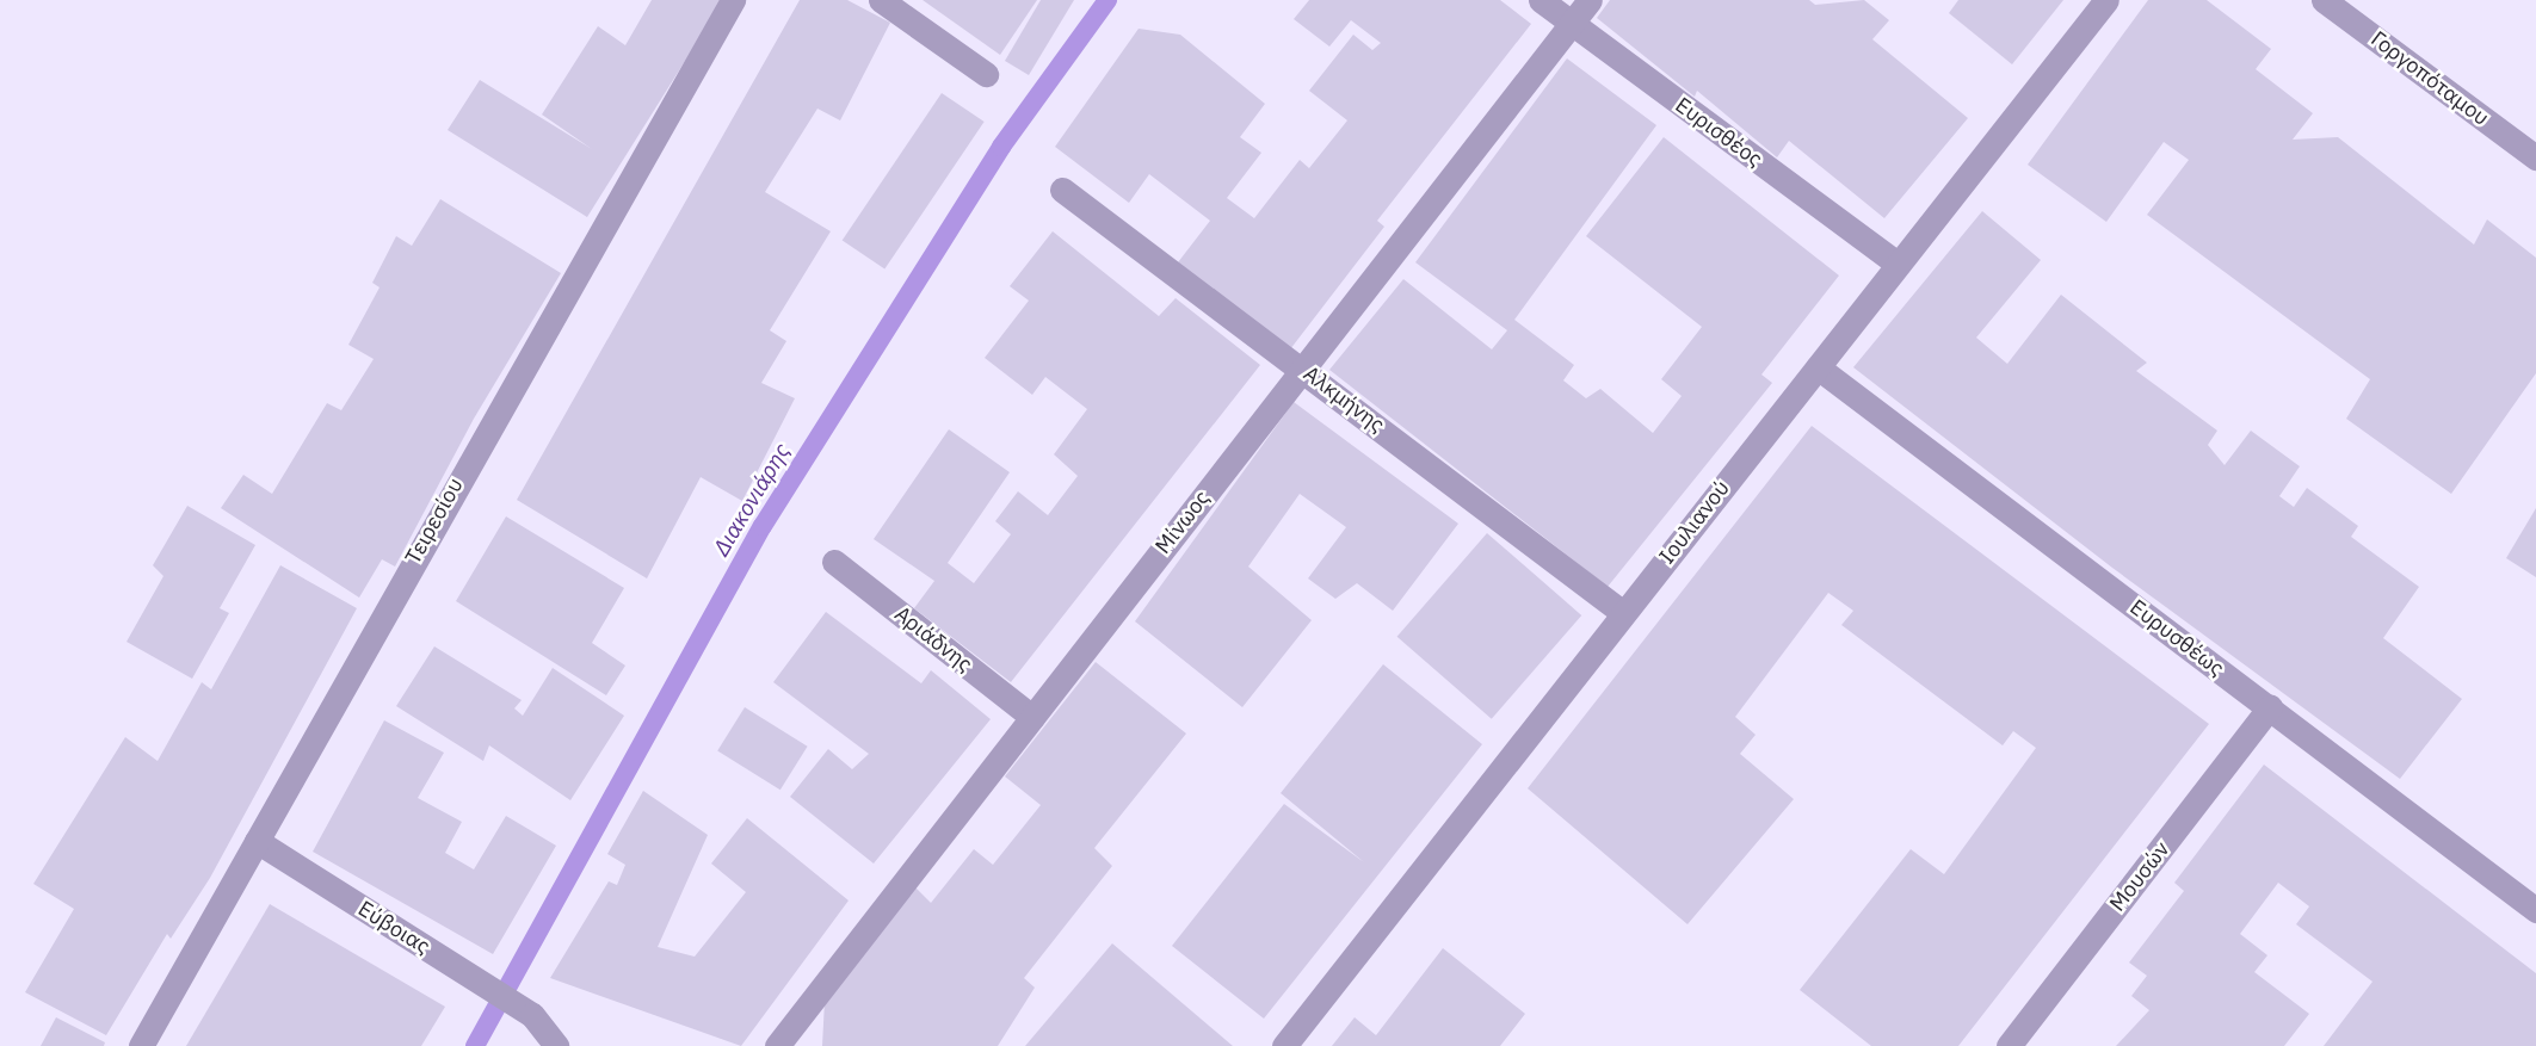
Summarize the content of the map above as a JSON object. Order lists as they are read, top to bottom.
{
  "streets": {
    "street": [
      "Γοργοπόταμου",
      "Ευρισθέος",
      "Αλκμήνης",
      "Τειρεσίου",
      "Μίνωος",
      "Ιουλιανού",
      "Ευρυσθέως",
      "Αριάδνης",
      "Μουσών",
      "Εύβοιας"
    ]
  },
  "crossings": [
    ["Ευρισθέος", "Μίνωος"],
    ["Ευρισθέος", "Ιουλιανού"],
    ["Αλκμήνης", "Μίνωος"],
    ["Αλκμήνης", "Ιουλιανού"],
    ["Τειρεσίου", "Εύβοιας"],
    ["Μίνωος", "Αριάδνης"],
    ["Ιουλιανού", "Ευρυσθέως"],
    ["Ευρυσθέως", "Μουσών"]
  ],
  "water": ["Διακονιάρης"]
}
